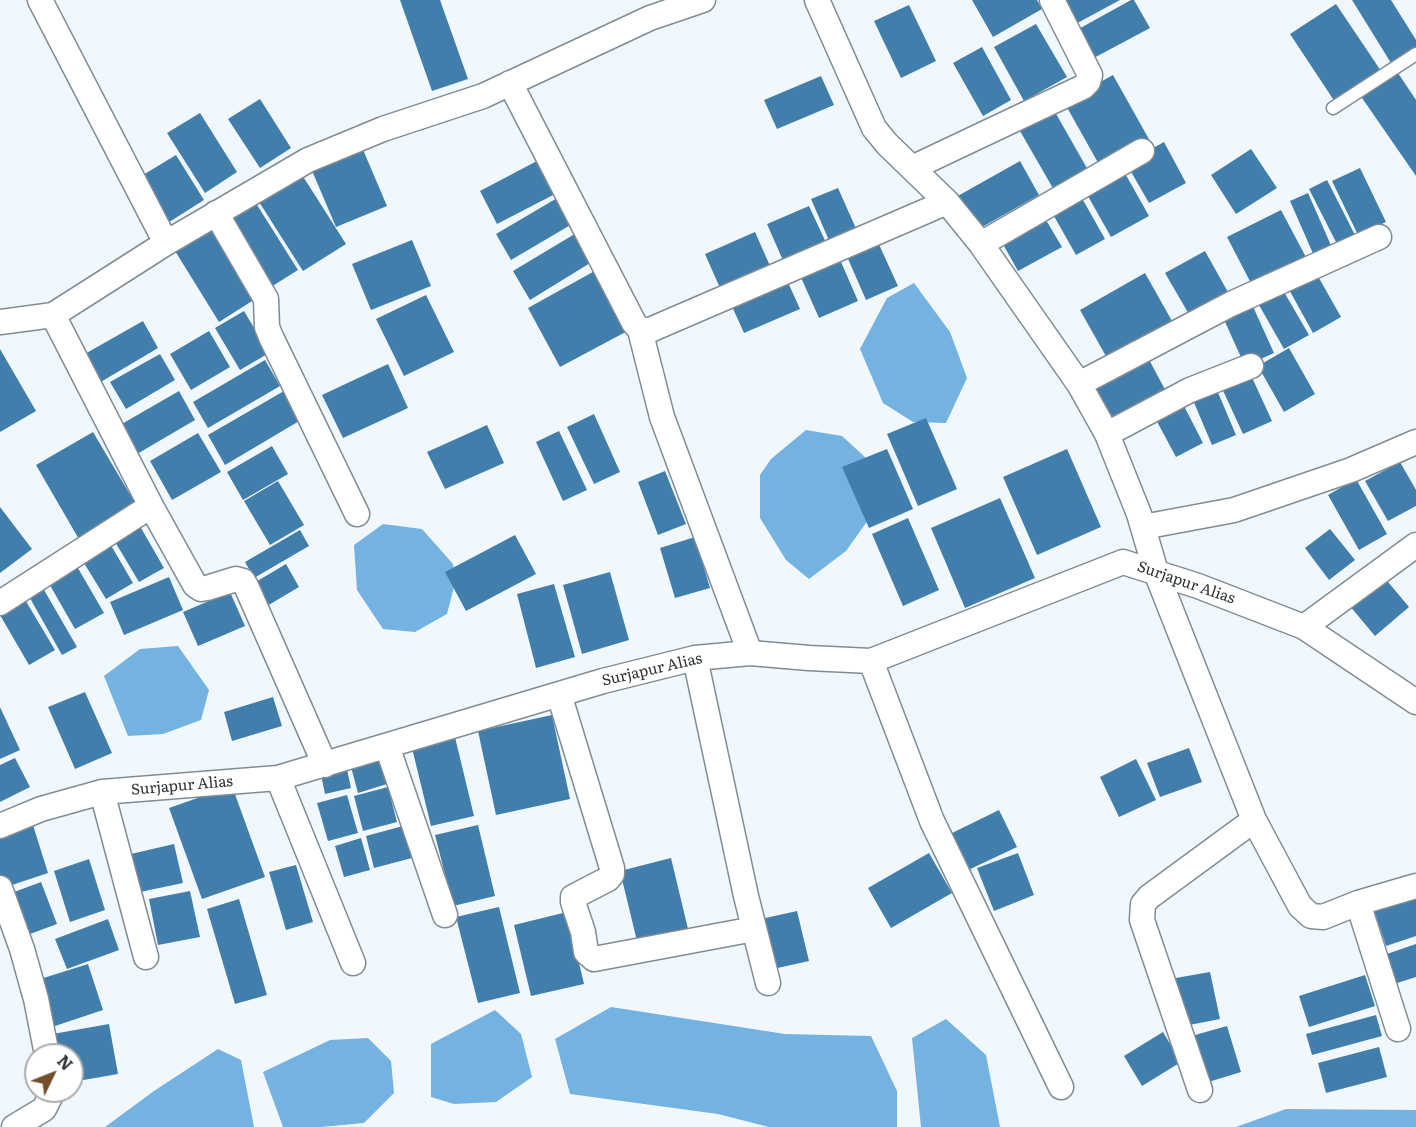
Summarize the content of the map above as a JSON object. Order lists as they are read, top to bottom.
{
  "streets": {
    "street": ["Surjapur Alias"]
  },
  "north": "top right"
}
